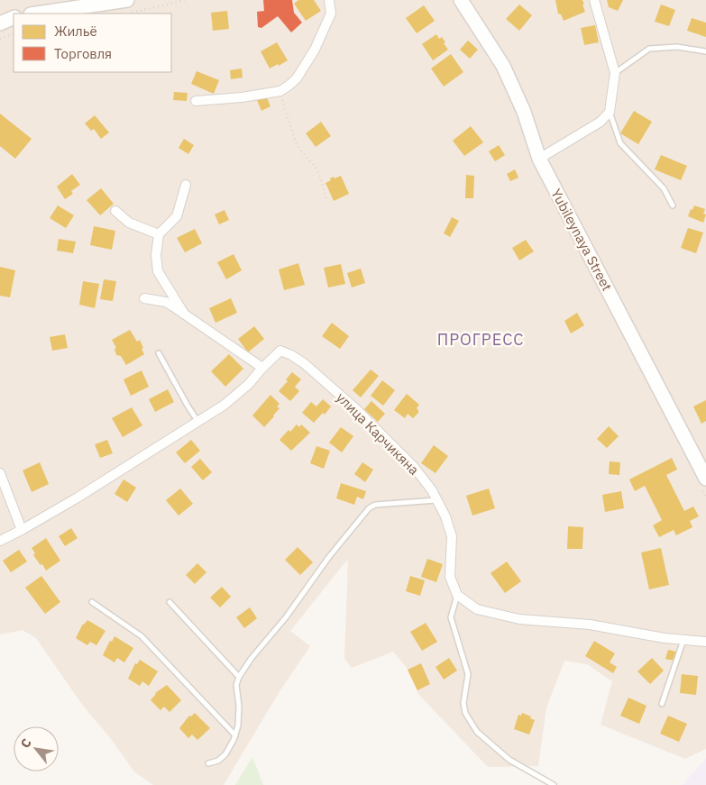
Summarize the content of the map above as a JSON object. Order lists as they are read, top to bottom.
{
  "streets": {
    "street": ["Yubileynaya Street", "улица Карчикяна"]
  },
  "districts": ["ПРОГРЕСС"],
  "legend": ["Жильё", "Торговля"],
  "north": "top left"
}
